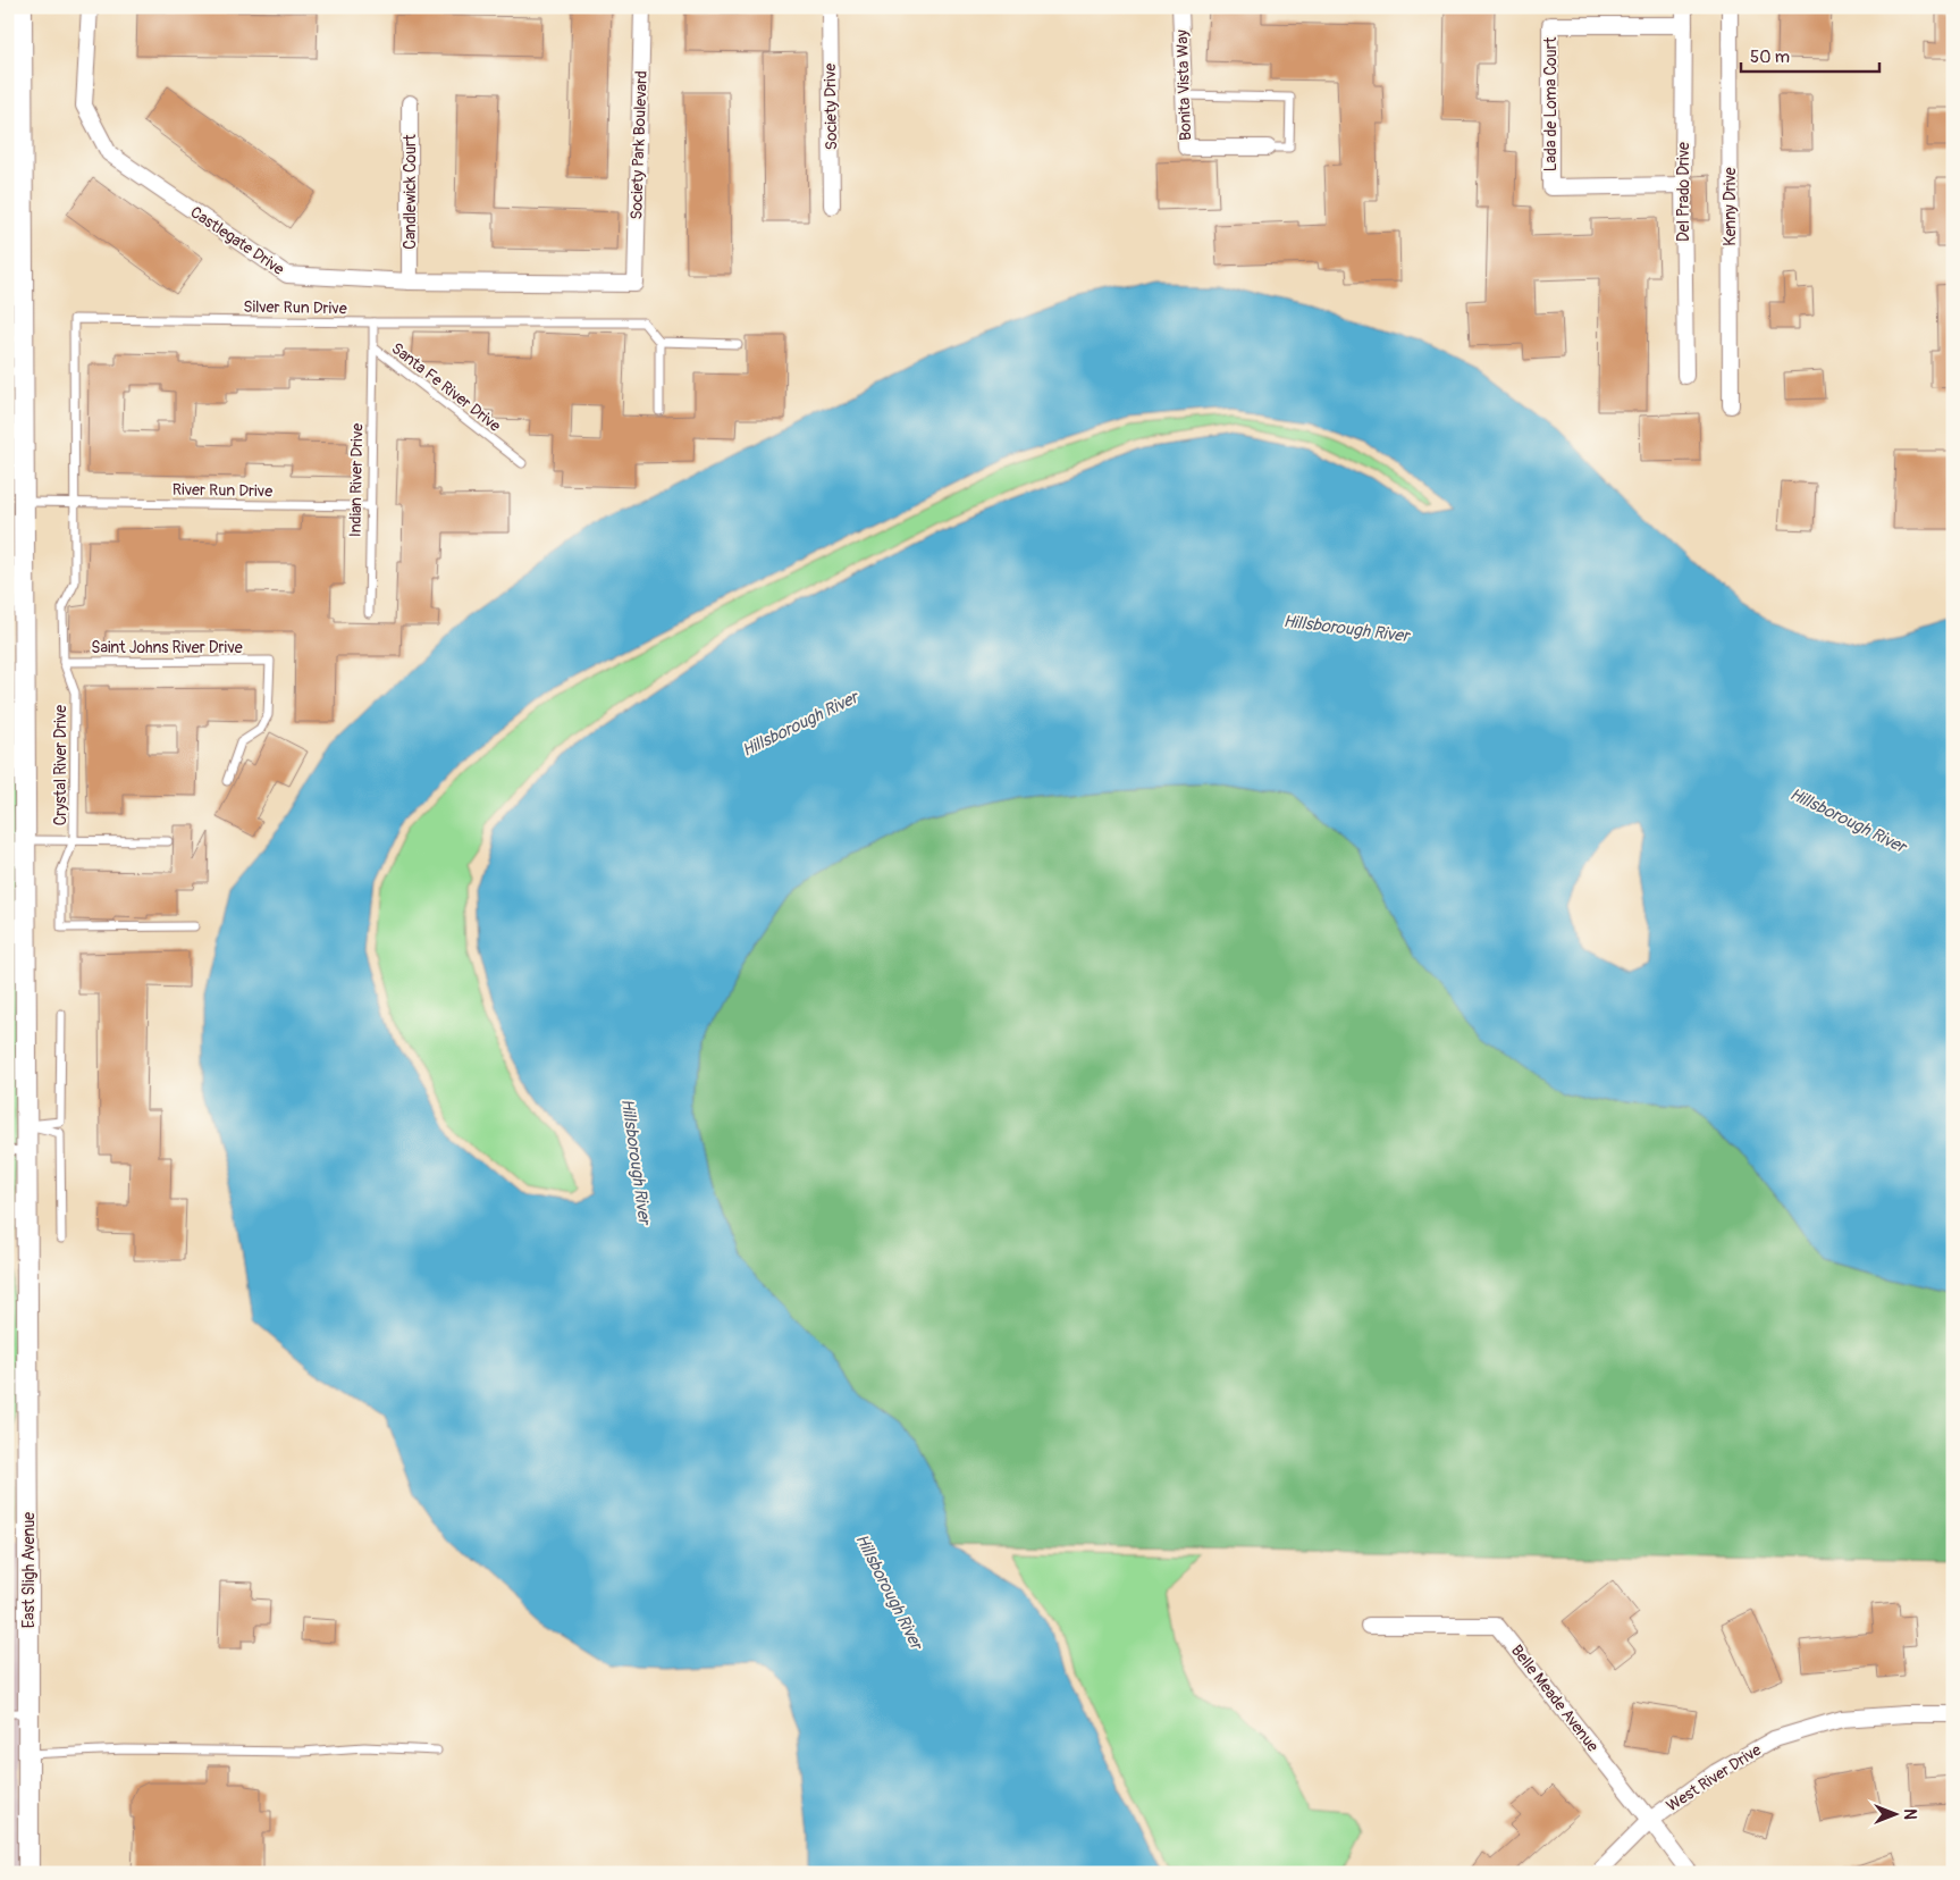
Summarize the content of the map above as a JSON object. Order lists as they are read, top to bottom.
{
  "streets": {
    "street": [
      "Bonita Vista Way",
      "Lada de Loma Court",
      "Society Drive",
      "Society Park Boulevard",
      "Candlewick Court",
      "Del Prado Drive",
      "Kenny Drive",
      "Castlegate Drive",
      "East Sligh Avenue",
      "Belle Meade Avenue",
      "West River Drive"
    ],
    "lane": [
      "Silver Run Drive",
      "Santa Fe River Drive",
      "Indian River Drive",
      "River Run Drive",
      "Saint Johns River Drive",
      "Crystal River Drive"
    ]
  },
  "crossings": [
    ["Lada de Loma Court", "Del Prado Drive"],
    ["Society Park Boulevard", "Castlegate Drive"],
    ["Candlewick Court", "Castlegate Drive"],
    ["Silver Run Drive", "Santa Fe River Drive"],
    ["Silver Run Drive", "River Run Drive"],
    ["Silver Run Drive", "Crystal River Drive"],
    ["Santa Fe River Drive", "Indian River Drive"],
    ["Indian River Drive", "River Run Drive"],
    ["River Run Drive", "Crystal River Drive"],
    ["Saint Johns River Drive", "Crystal River Drive"],
    ["Belle Meade Avenue", "West River Drive"]
  ],
  "water": ["Hillsborough River"],
  "scale_bar": "50 m",
  "north": "right"
}
